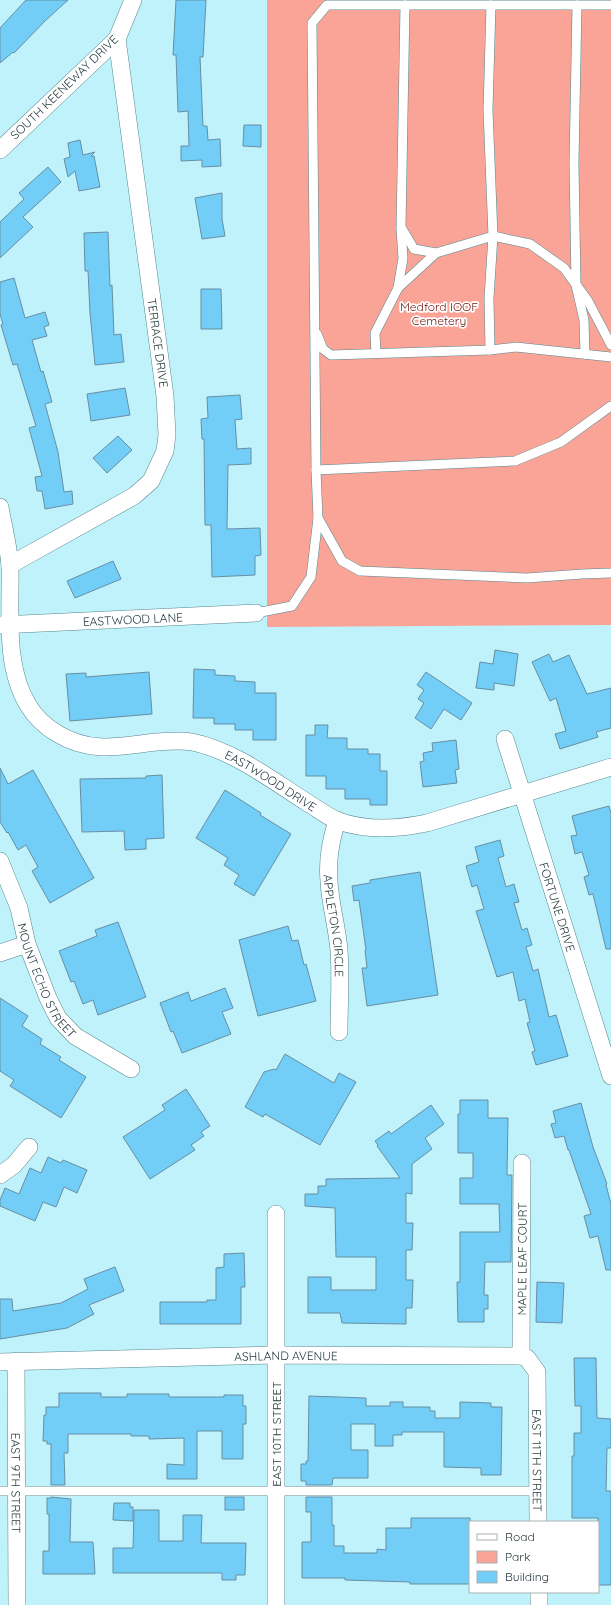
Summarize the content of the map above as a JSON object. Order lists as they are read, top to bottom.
{
  "streets": {
    "street": [
      "SOUTH KEENEWAY DRIVE",
      "TERRACE DRIVE",
      "EASTWOOD LANE",
      "EASTWOOD DRIVE",
      "FORTUNE DRIVE",
      "APPLETON CIRCLE",
      "MOUNT ECHO STREET",
      "MAPLE LEAF COURT",
      "ASHLAND AVENUE",
      "EAST 10TH STREET",
      "EAST 11TH STREET",
      "EAST 9TH STREET"
    ]
  },
  "crossings": [
    ["SOUTH KEENEWAY DRIVE", "TERRACE DRIVE"],
    ["TERRACE DRIVE", "EASTWOOD DRIVE"],
    ["EASTWOOD LANE", "EASTWOOD DRIVE"],
    ["EASTWOOD DRIVE", "FORTUNE DRIVE"],
    ["EASTWOOD DRIVE", "APPLETON CIRCLE"],
    ["MAPLE LEAF COURT", "ASHLAND AVENUE"],
    ["MAPLE LEAF COURT", "EAST 11TH STREET"],
    ["ASHLAND AVENUE", "EAST 10TH STREET"],
    ["ASHLAND AVENUE", "EAST 11TH STREET"],
    ["ASHLAND AVENUE", "EAST 9TH STREET"]
  ],
  "parks": ["Medford IOOF Cemetery"],
  "legend": ["Road", "Park", "Building"]
}
